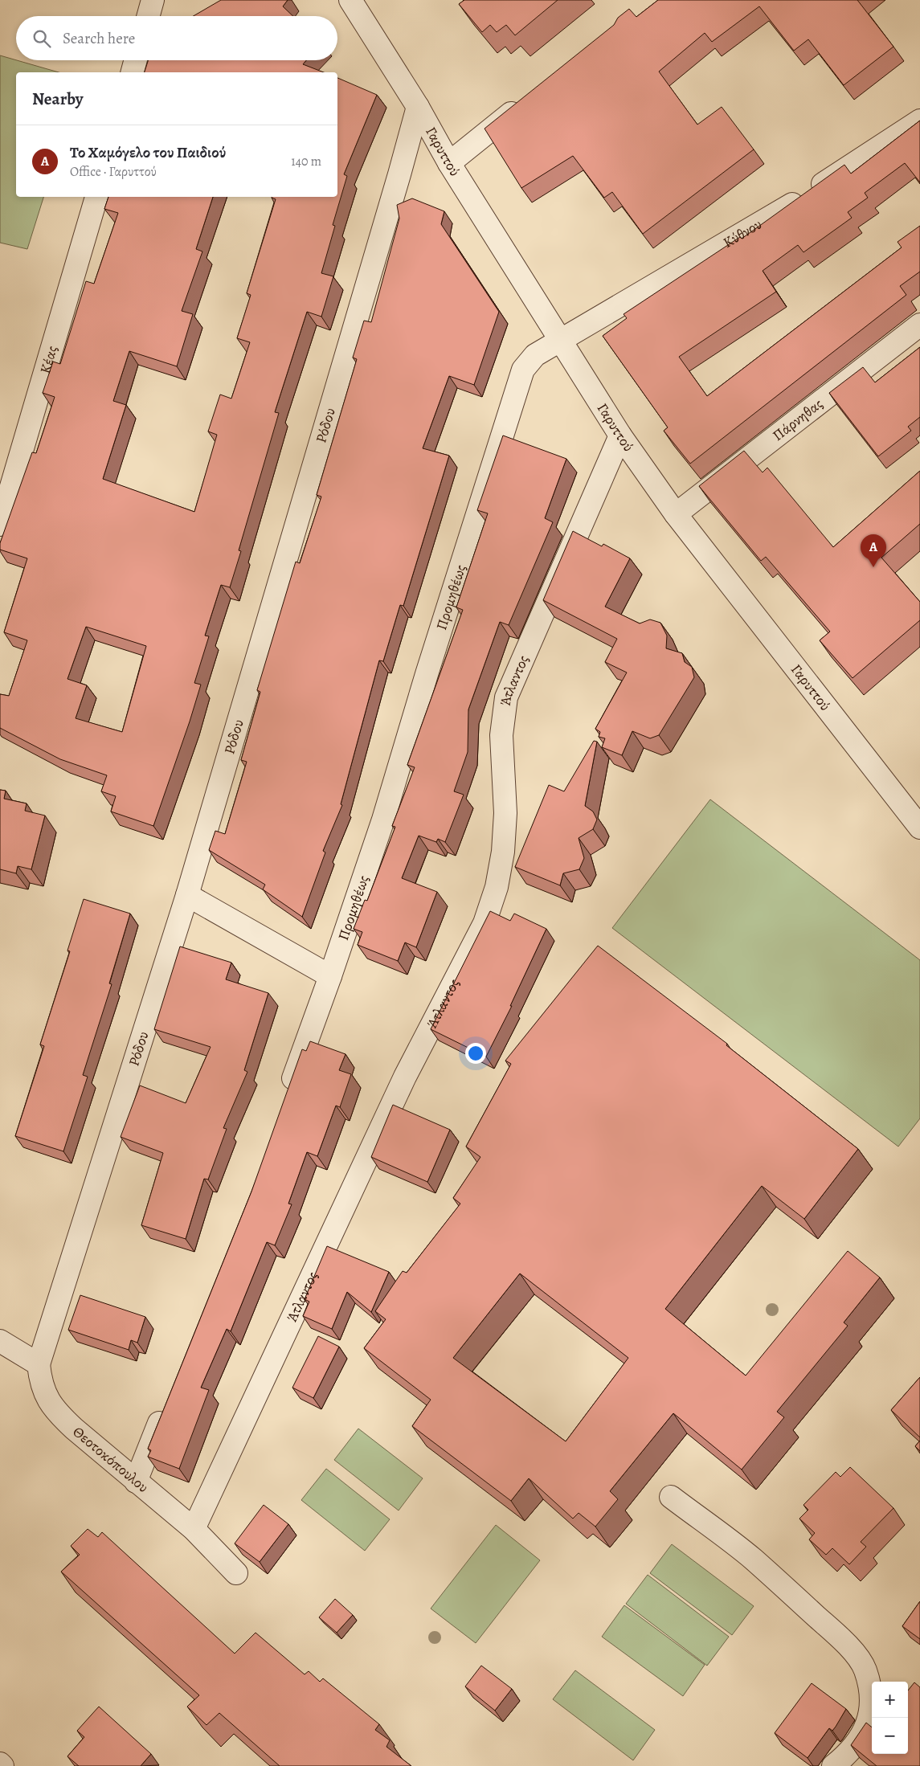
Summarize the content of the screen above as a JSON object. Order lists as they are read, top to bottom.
{
  "streets": {
    "street": [
      "Γαρυττού",
      "Κύθνου",
      "Κέας",
      "Πάρνηθας",
      "Ρόδου",
      "Προμηθέως",
      "Άτλαντος",
      "Θεοτοκόπουλου"
    ]
  },
  "crossings": [
    ["Γαρυττού", "Κύθνου"],
    ["Γαρυττού", "Πάρνηθας"],
    ["Γαρυττού", "Ρόδου"],
    ["Γαρυττού", "Προμηθέως"],
    ["Γαρυττού", "Άτλαντος"],
    ["Κύθνου", "Προμηθέως"],
    ["Ρόδου", "Θεοτοκόπουλου"],
    ["Άτλαντος", "Θεοτοκόπουλου"]
  ],
  "page": {
    "search": "Search here",
    "heading": "Nearby",
    "list": [
      {
        "mark": "A",
        "name": "Το Χαμόγελο του Παιδιού",
        "note": "Office · Γαρυττού",
        "value": "140 m"
      }
    ],
    "pins": "A",
    "map_buttons": ["+", "−"]
  }
}
